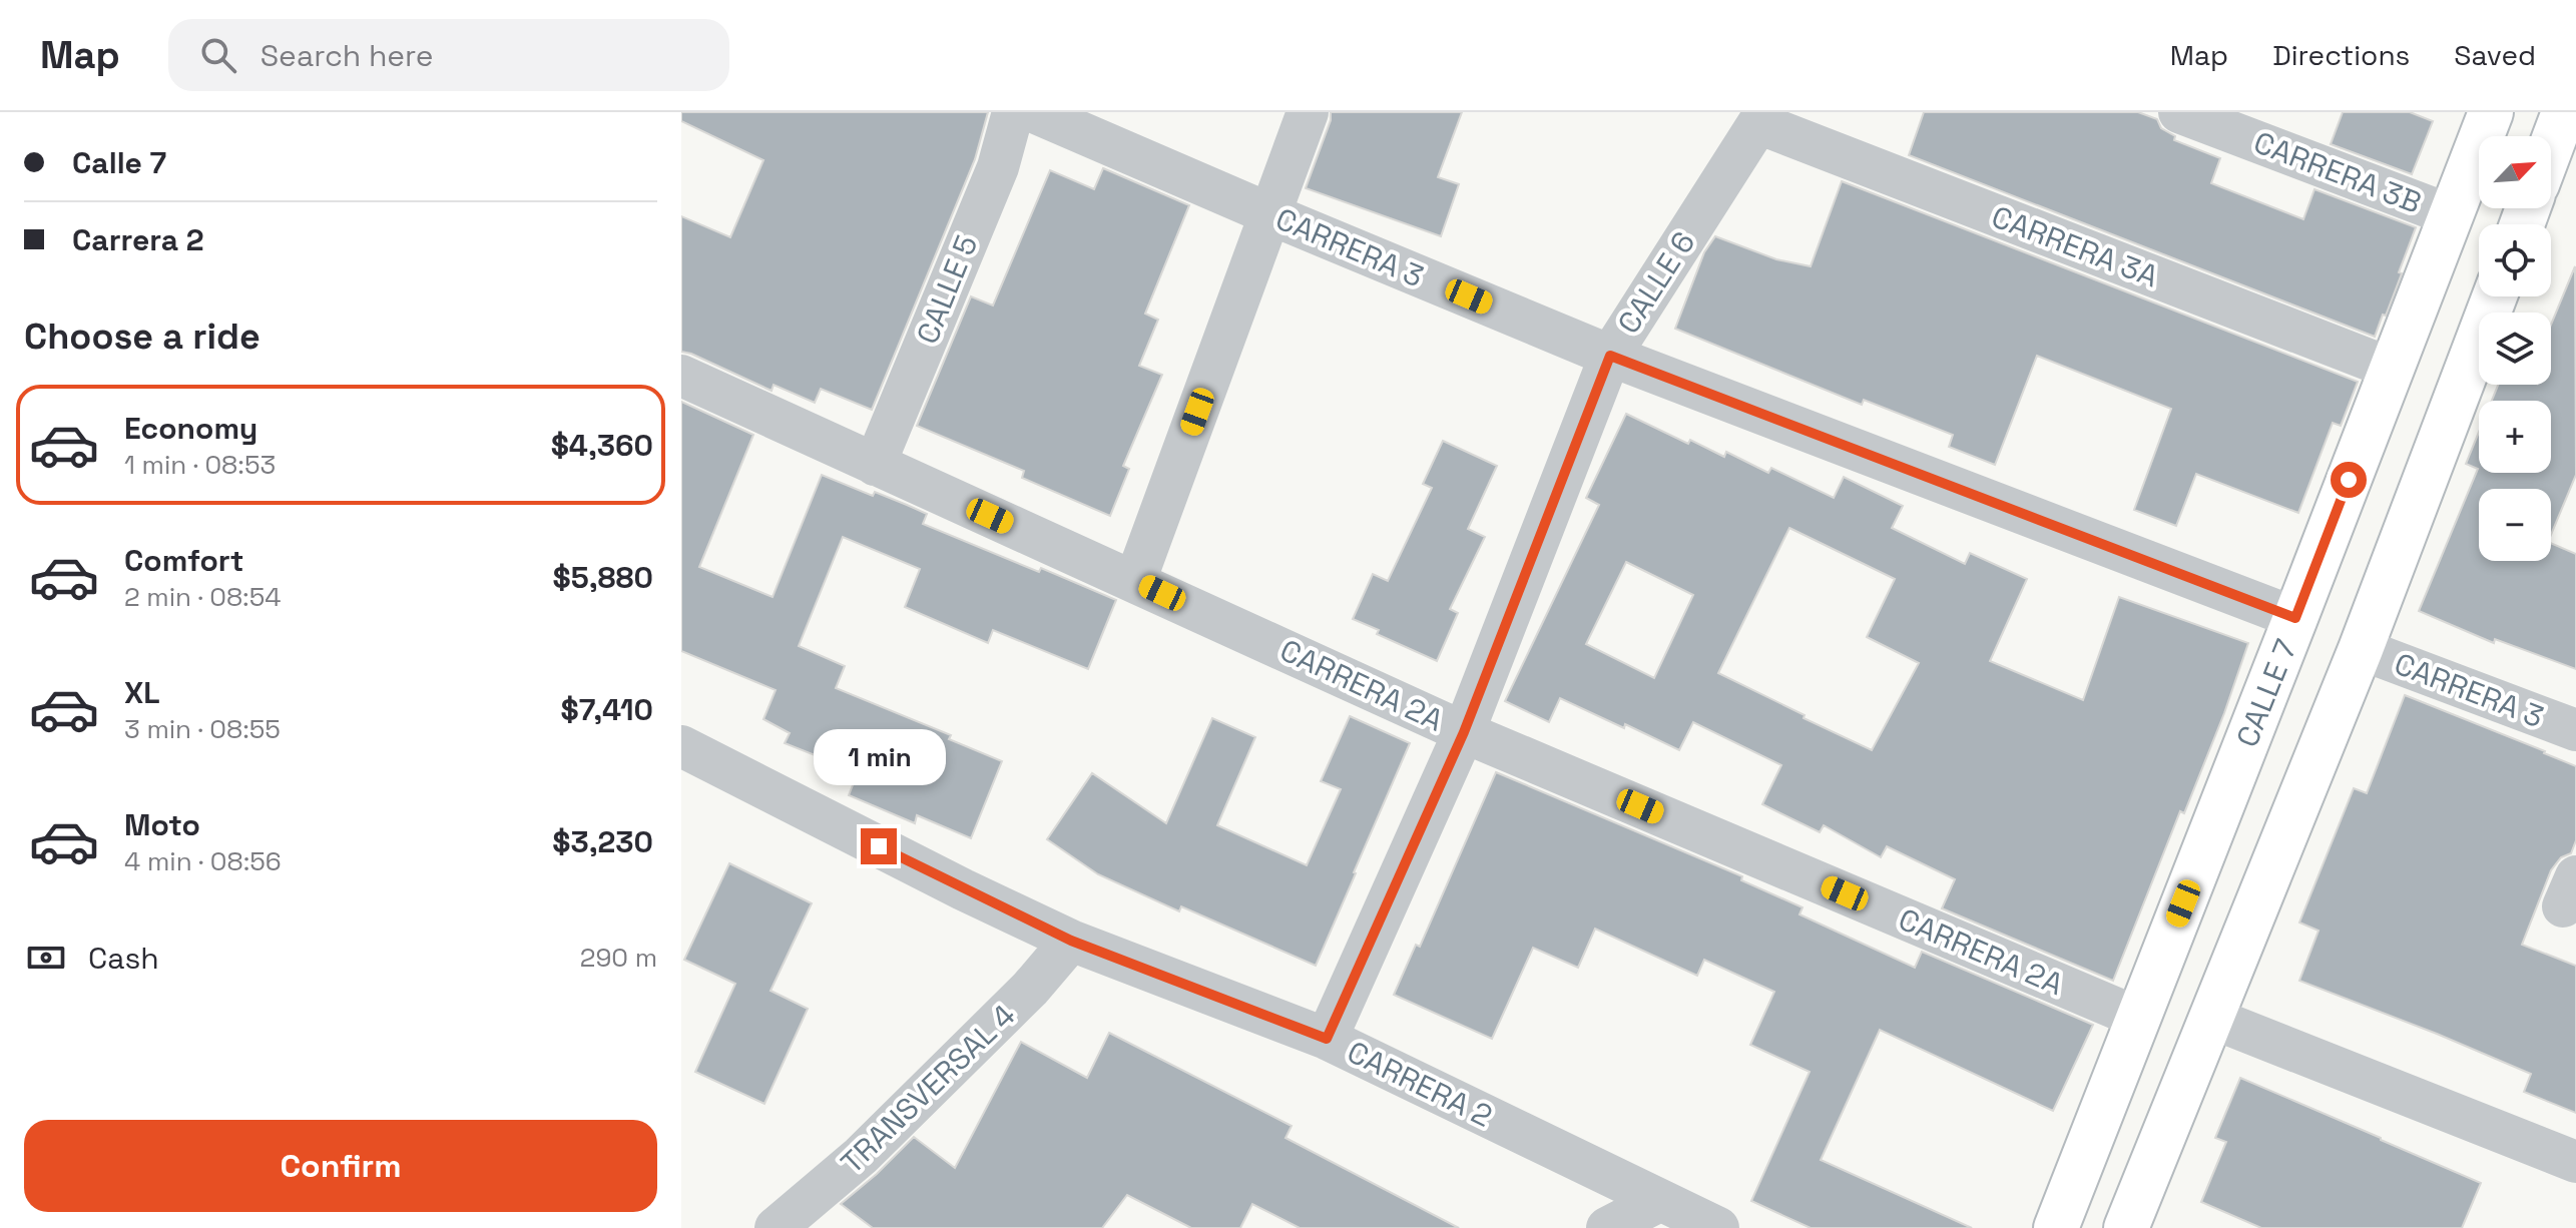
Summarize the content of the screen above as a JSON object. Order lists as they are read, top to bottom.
{
  "streets": {
    "main road": ["CALLE 7"],
    "street": [
      "CARRERA 3B",
      "CARRERA 3A",
      "CARRERA 3",
      "CALLE 6",
      "CALLE 5",
      "CARRERA 2A",
      "CARRERA 2",
      "TRANSVERSAL 4"
    ]
  },
  "crossings": [
    ["CARRERA 3B", "CALLE 7"],
    ["CARRERA 3A", "CALLE 6"],
    ["CARRERA 3A", "CALLE 7"],
    ["CARRERA 3", "CALLE 6"],
    ["CARRERA 3", "CALLE 7"],
    ["CALLE 6", "CARRERA 2A"],
    ["CALLE 6", "CARRERA 2"],
    ["CALLE 5", "CARRERA 2A"],
    ["CARRERA 2A", "CALLE 7"],
    ["CARRERA 2", "TRANSVERSAL 4"]
  ],
  "north": "top right",
  "page": {
    "header": "Map",
    "search": "Search here",
    "nav": ["Map", "Directions", "Saved"],
    "banner": ["Calle 7", "Carrera 2"],
    "map_buttons": ["+", "−"],
    "heading": "Choose a ride",
    "list": [
      {
        "name": "Economy",
        "note": "1 min · 08:53",
        "value": "$4,360"
      },
      {
        "name": "Comfort",
        "note": "2 min · 08:54",
        "value": "$5,880"
      },
      {
        "name": "XL",
        "note": "3 min · 08:55",
        "value": "$7,410"
      },
      {
        "name": "Moto",
        "note": "4 min · 08:56",
        "value": "$3,230"
      }
    ],
    "bubble": "1 min",
    "pay": ["Cash", "290 m"],
    "buttons": "Confirm"
  }
}
